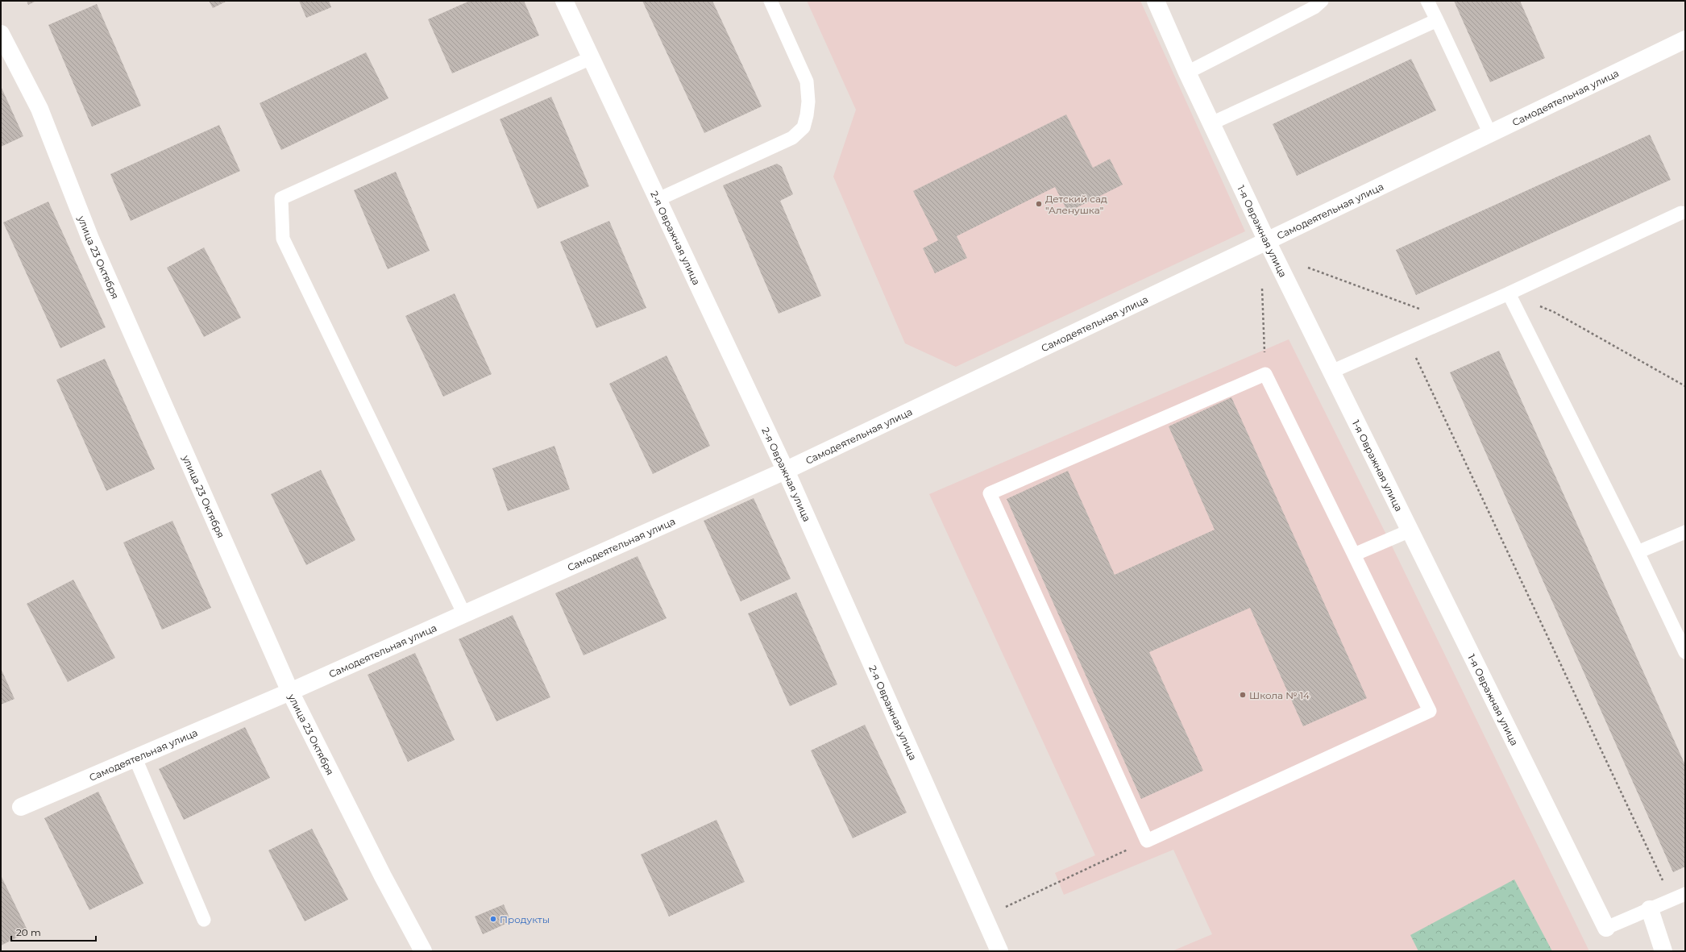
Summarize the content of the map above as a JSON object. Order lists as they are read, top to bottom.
{
  "streets": {
    "street": [
      "Самодеятельная улица",
      "1-я Овражная улица",
      "2-я Овражная улица",
      "улица 23 Октября"
    ]
  },
  "crossings": [
    ["Самодеятельная улица", "1-я Овражная улица"],
    ["Самодеятельная улица", "2-я Овражная улица"],
    ["Самодеятельная улица", "улица 23 Октября"]
  ],
  "places": ["Детский сад \"Аленушка\"", "Школа № 14", "Продукты"],
  "scale_bar": "20 m"
}
